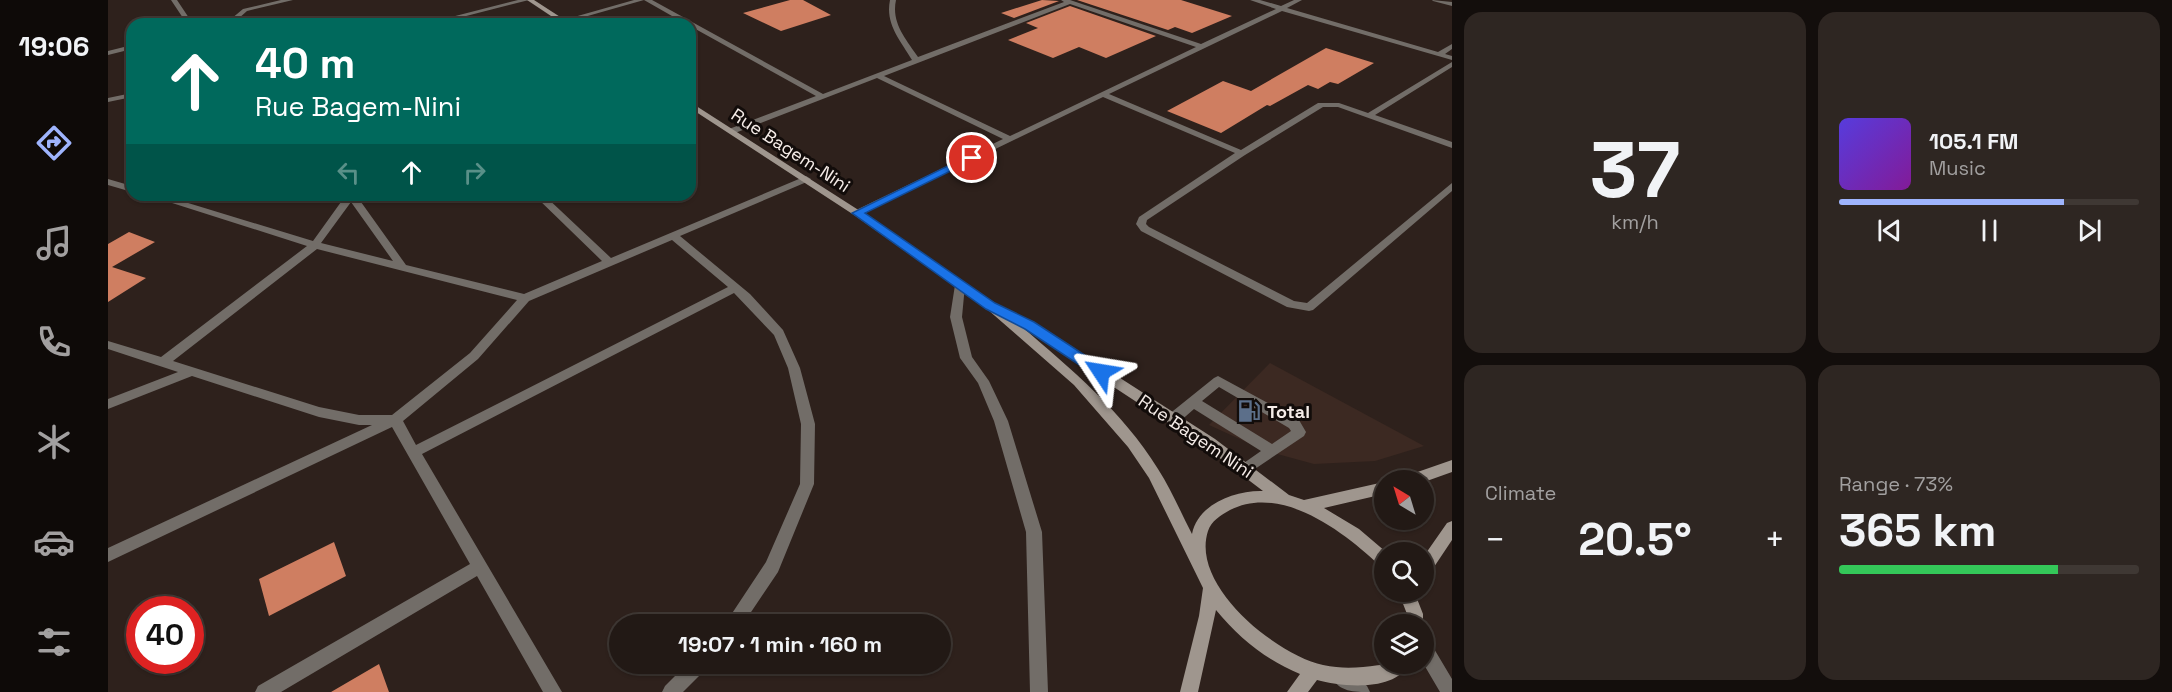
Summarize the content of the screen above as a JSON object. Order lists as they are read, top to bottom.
{
  "streets": {
    "street": ["Rue Bagem-Nini", "Rue Bagem Nini"]
  },
  "crossings": [
    ["Rue Bagem-Nini", "Rue Bagem Nini"]
  ],
  "places": {
    "fuel station": ["Total"]
  },
  "north": "top left",
  "page": {
    "tabs": "19:06",
    "tile": [
      ["37", "km/h"],
      "Climate",
      ["Range · 73%", "365 km"]
    ],
    "turn": ["40 m", "Rue Bagem-Nini"],
    "song": ["105.1 FM", "Music"],
    "heat": ["−", "20.5°", "+"],
    "limit": "40",
    "trip": "19:07 · 1 min · 160 m"
  }
}
